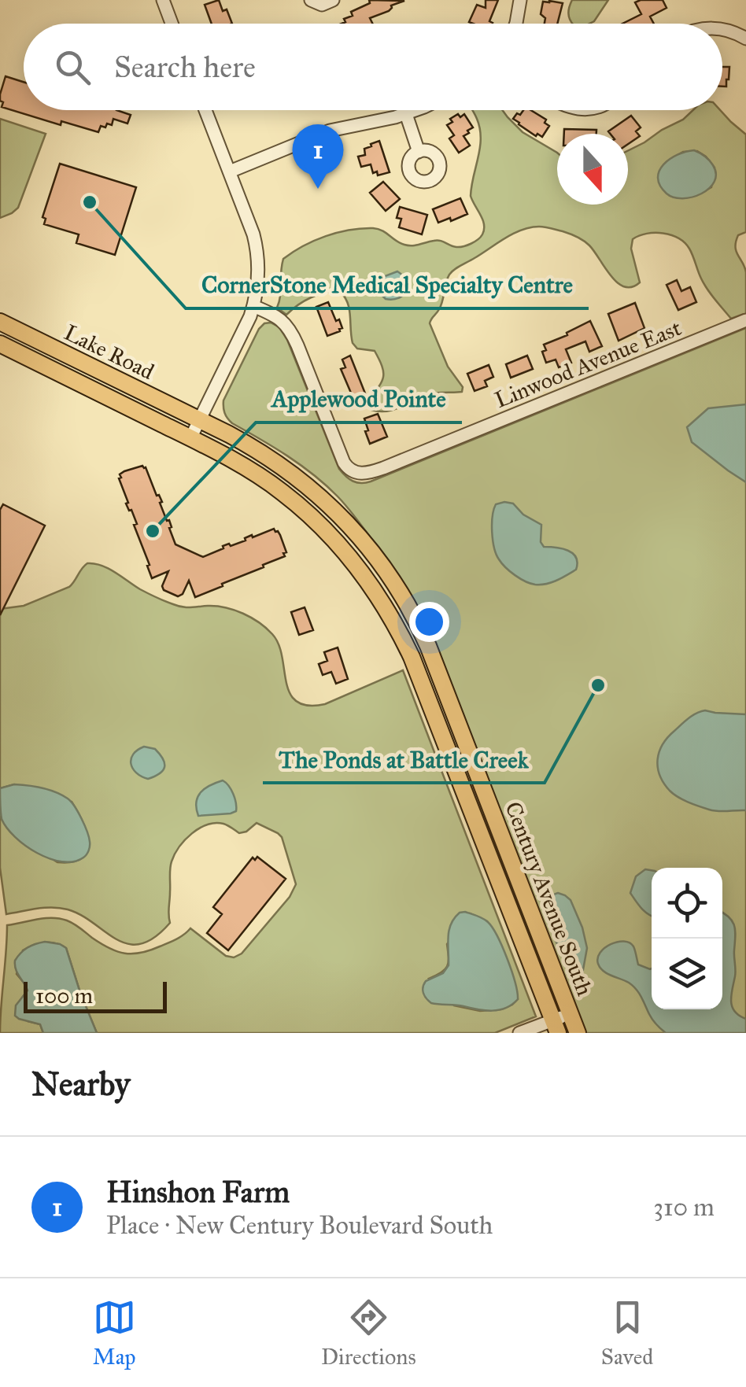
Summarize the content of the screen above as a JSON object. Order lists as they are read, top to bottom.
{
  "streets": {
    "main road": ["Lake Road", "Century Avenue South"],
    "street": ["Linwood Avenue East"]
  },
  "crossings": [
    ["Lake Road", "Century Avenue South"]
  ],
  "places": ["CornerStone Medical Specialty Centre", "Applewood Pointe", "The Ponds at Battle Creek"],
  "scale_bar": "100 m",
  "north": "bottom",
  "page": {
    "search": "Search here",
    "pins": "1",
    "scale": "100 m",
    "heading": "Nearby",
    "list": [
      {
        "mark": "1",
        "name": "Hinshon Farm",
        "note": "Place · New Century Boulevard South",
        "value": "310 m"
      }
    ],
    "nav": ["Map", "Directions", "Saved"]
  }
}
